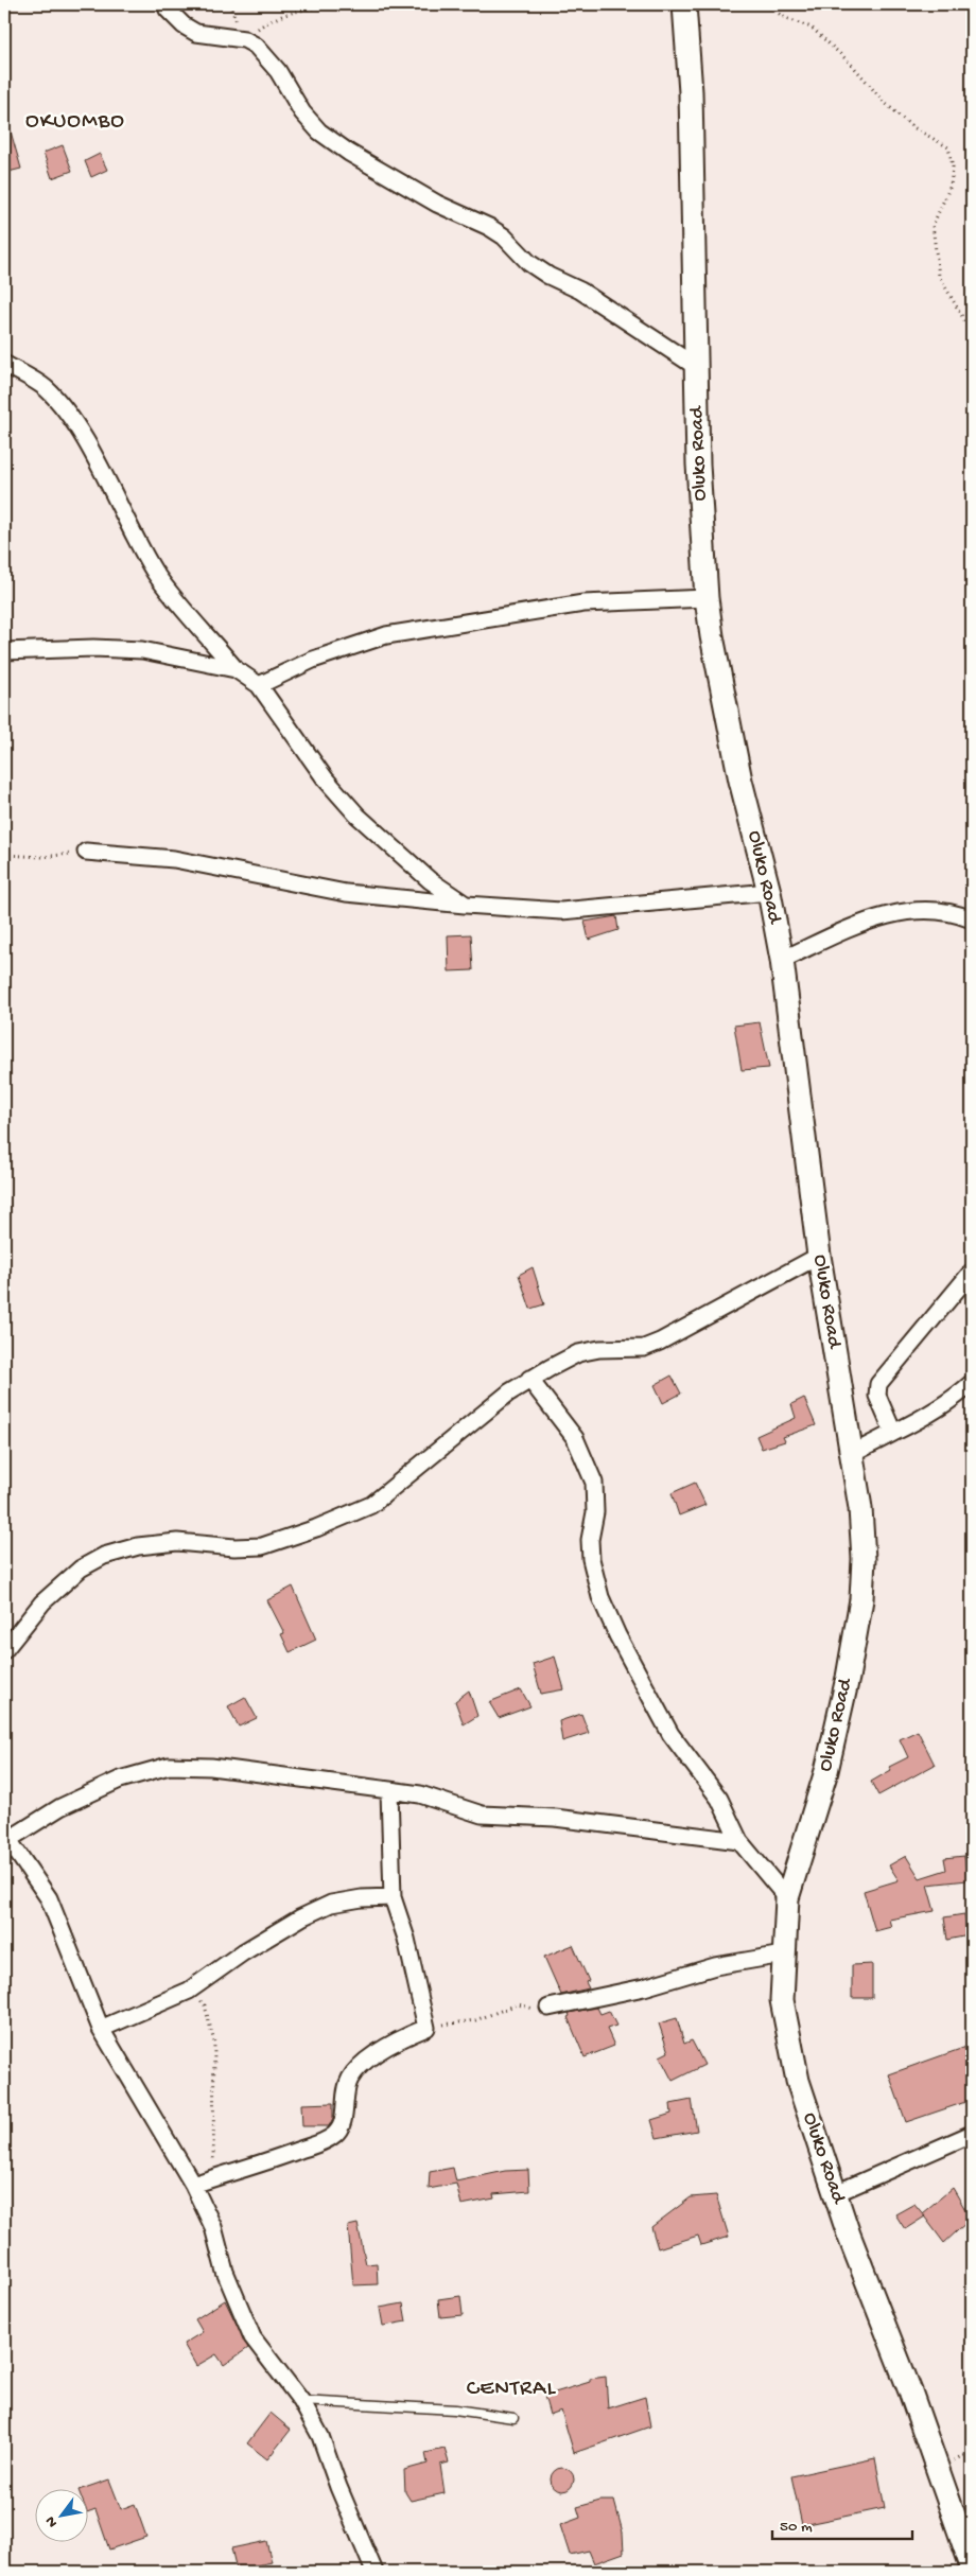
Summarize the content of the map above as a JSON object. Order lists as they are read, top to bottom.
{
  "streets": {
    "main road": ["Oluko Road"]
  },
  "districts": ["OKUOMBO", "CENTRAL"],
  "scale_bar": "50 m",
  "north": "bottom left"
}
